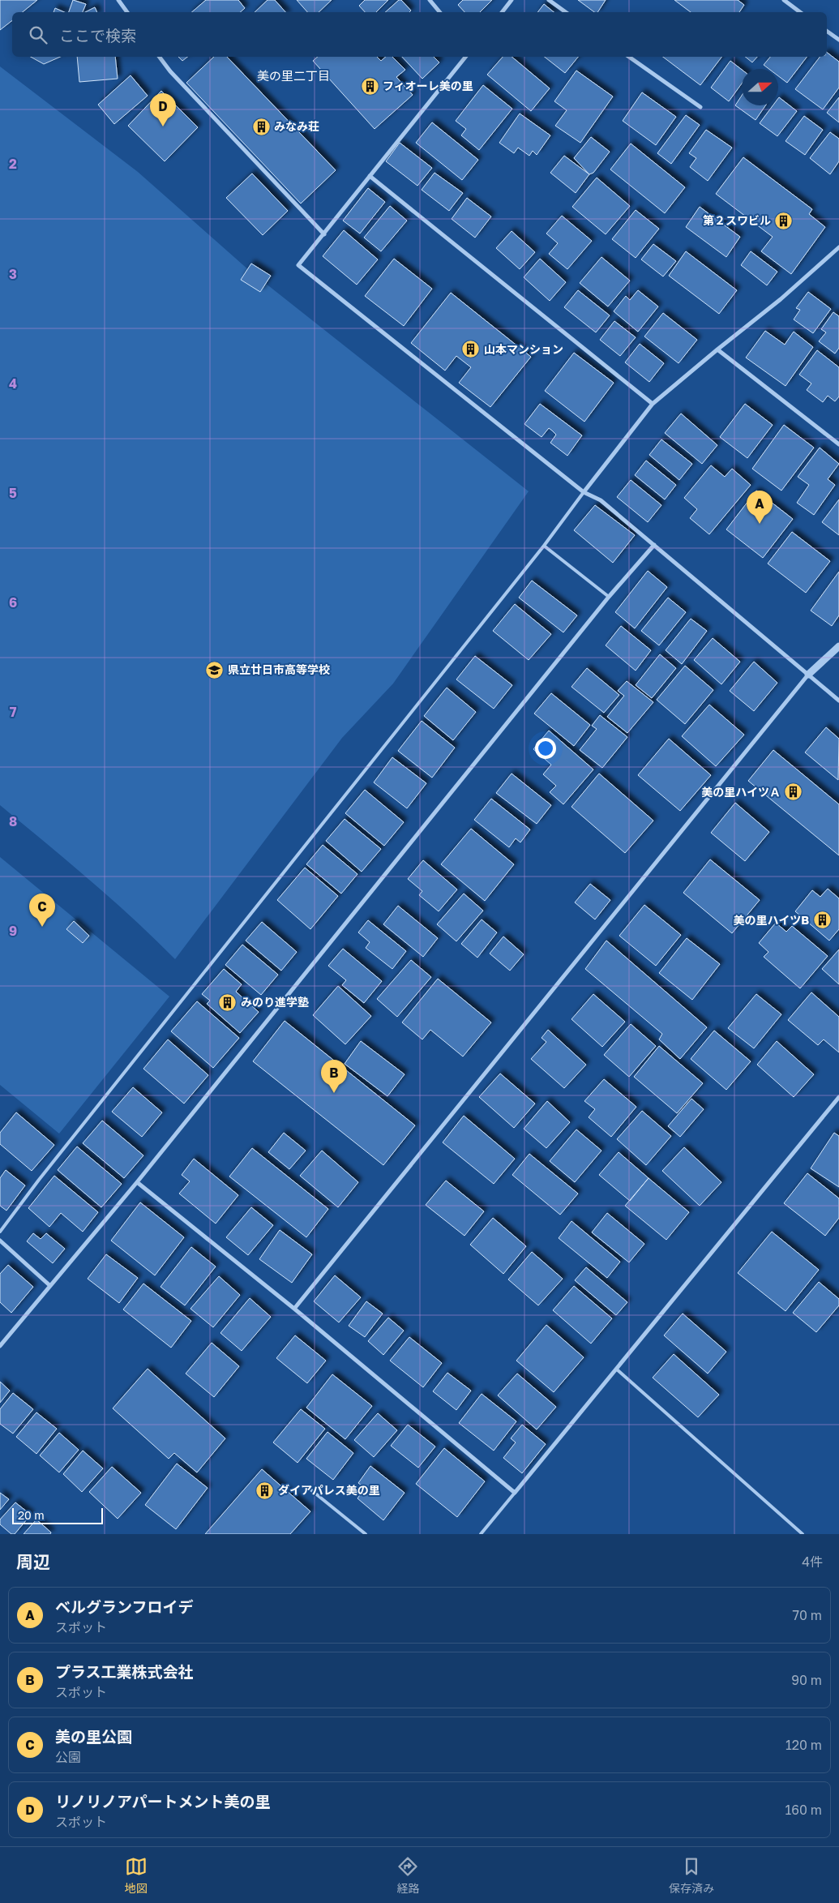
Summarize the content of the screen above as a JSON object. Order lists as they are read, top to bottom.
{
  "districts": ["美の里二丁目"],
  "places": {
    "building": [
      "フィオーレ美の里",
      "みなみ荘",
      "第２スワビル",
      "山本マンション",
      "美の里ハイツＡ",
      "美の里ハイツB",
      "みのり進学塾",
      "ダイアパレス美の里"
    ],
    "school or university": ["県立廿日市高等学校"]
  },
  "scale_bar": "20 m",
  "north": "right",
  "page": {
    "search": "ここで検索",
    "pins": [
      "D",
      "A",
      "C",
      "B"
    ],
    "scale": "20 m",
    "heading": ["周辺", "4件"],
    "list": [
      {
        "mark": "A",
        "name": "ベルグランフロイデ",
        "note": "スポット",
        "value": "70 m"
      },
      {
        "mark": "B",
        "name": "プラス工業株式会社",
        "note": "スポット",
        "value": "90 m"
      },
      {
        "mark": "C",
        "name": "美の里公園",
        "note": "公園",
        "value": "120 m"
      },
      {
        "mark": "D",
        "name": "リノリノアパートメント美の里",
        "note": "スポット",
        "value": "160 m"
      }
    ],
    "nav": ["地図", "経路", "保存済み"]
  },
  "grid": {
    "rows": [
      "2",
      "3",
      "4",
      "5",
      "6",
      "7",
      "8",
      "9"
    ]
  }
}
